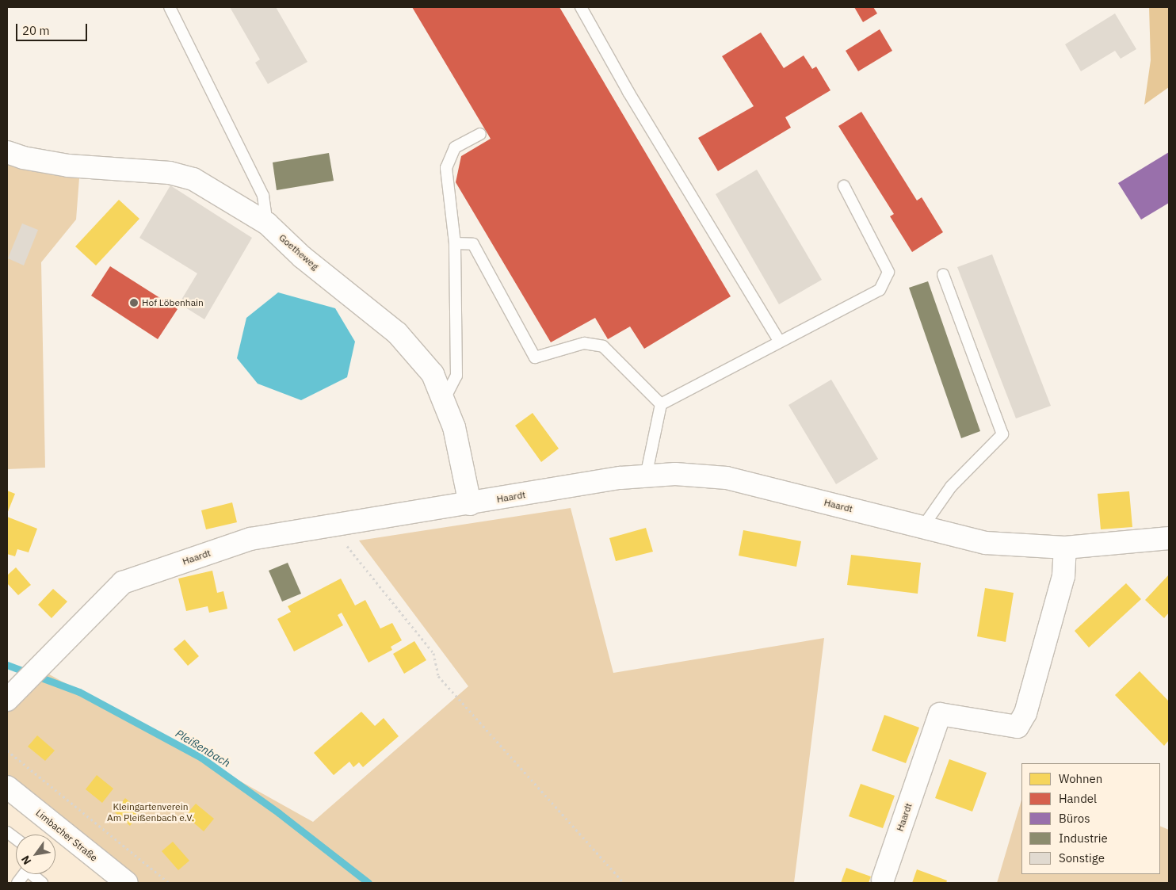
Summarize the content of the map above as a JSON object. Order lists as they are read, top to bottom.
{
  "streets": {
    "street": ["Goetheweg", "Haardt", "Limbacher Straße"]
  },
  "crossings": [
    ["Goetheweg", "Haardt"]
  ],
  "water": ["Pleißenbach"],
  "parks": ["Kleingartenverein Am Pleißenbach e.V."],
  "places": ["Hof Löbenhain"],
  "legend": [
    "Wohnen",
    "Handel",
    "Büros",
    "Industrie",
    "Sonstige"
  ],
  "scale_bar": "20 m",
  "north": "bottom left"
}
